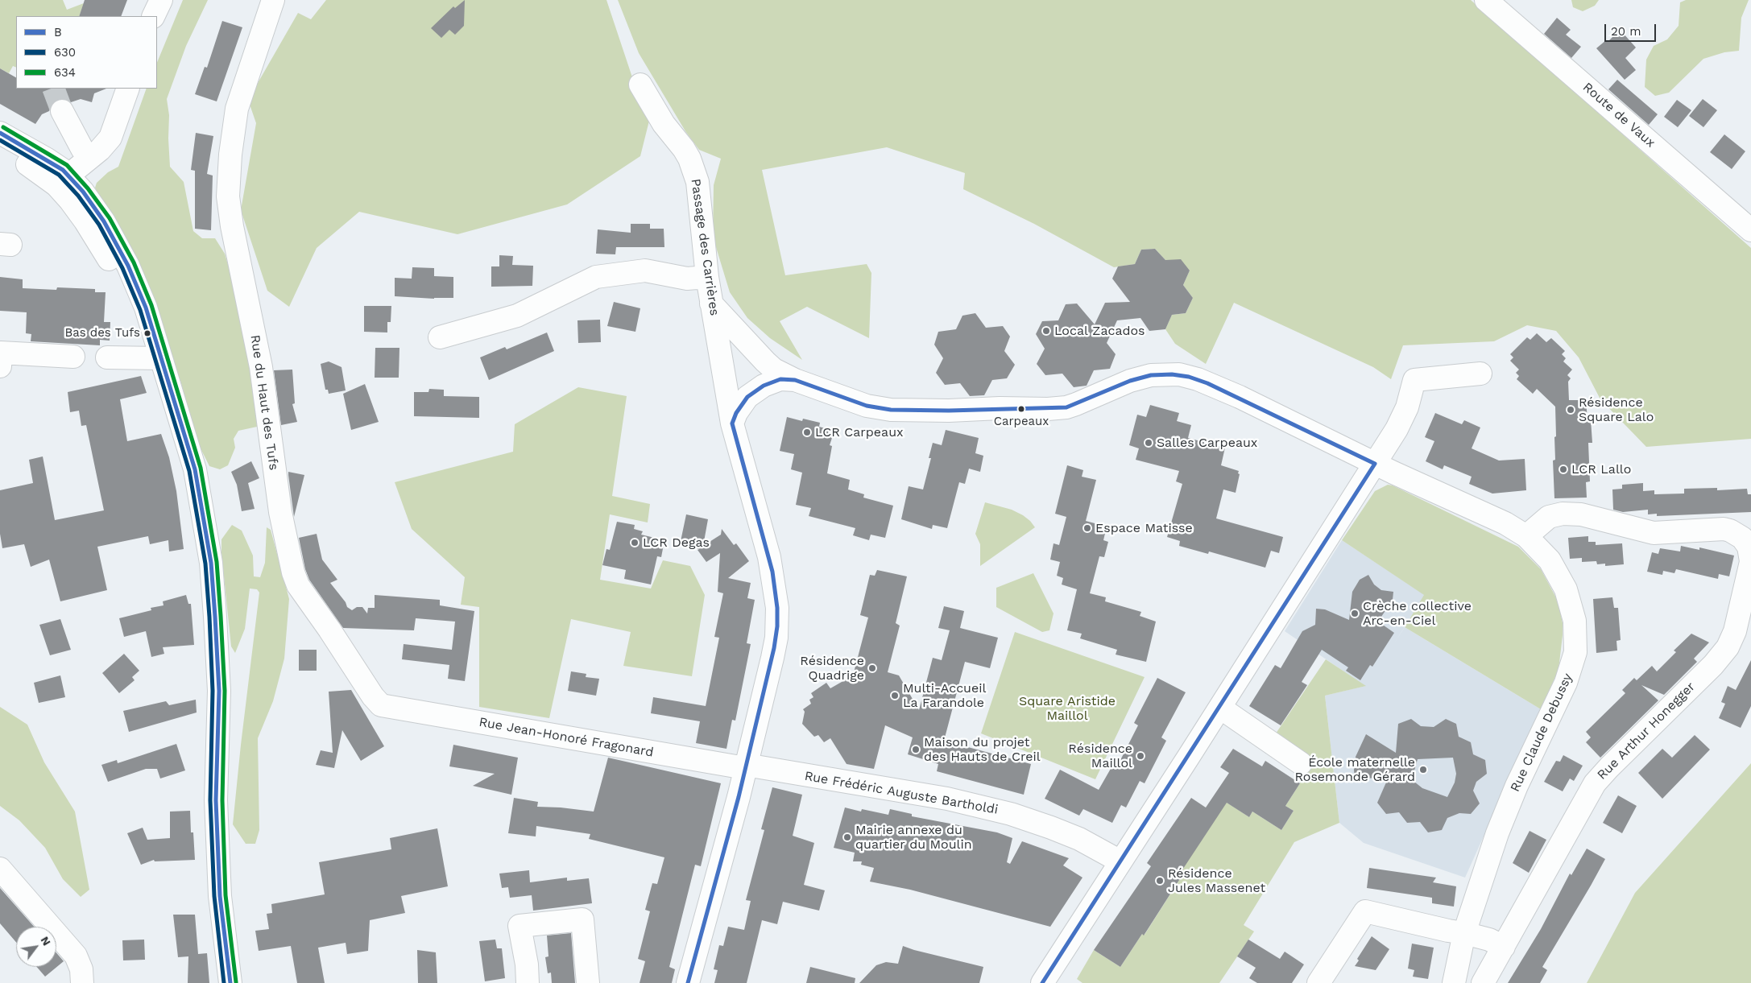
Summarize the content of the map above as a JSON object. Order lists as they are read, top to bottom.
{
  "streets": {
    "street": [
      "Route de Vaux",
      "Passage des Carrières",
      "Rue du Haut des Tufs",
      "Rue Arthur Honegger",
      "Rue Claude Debussy",
      "Rue Jean-Honoré Fragonard",
      "Rue Frédéric Auguste Bartholdi"
    ]
  },
  "crossings": [
    ["Passage des Carrières", "Rue Claude Debussy"],
    ["Passage des Carrières", "Rue Jean-Honoré Fragonard"],
    ["Passage des Carrières", "Rue Frédéric Auguste Bartholdi"],
    ["Rue du Haut des Tufs", "Rue Jean-Honoré Fragonard"],
    ["Rue Arthur Honegger", "Rue Claude Debussy"],
    ["Rue Jean-Honoré Fragonard", "Rue Frédéric Auguste Bartholdi"]
  ],
  "parks": ["Square Aristide Maillol"],
  "places": [
    "Local Zacados",
    "Bas des Tufs",
    "Carpeaux",
    "Résidence Square Lalo",
    "LCR Carpeaux",
    "Salles Carpeaux",
    "LCR Lallo",
    "Espace Matisse",
    "LCR Degas",
    "Crèche collective Arc-en-Ciel",
    "Résidence Quadrige",
    "Multi-Accueil La Farandole",
    "Maison du projet des Hauts de Creil",
    "Résidence Maillol",
    "École maternelle Rosemonde Gérard",
    "Mairie annexe du quartier du Moulin",
    "Résidence Jules Massenet"
  ],
  "lines": ["transit line 634", "transit line B", "transit line 630"],
  "legend": ["B", "630", "634"],
  "scale_bar": "20 m",
  "north": "top right"
}
